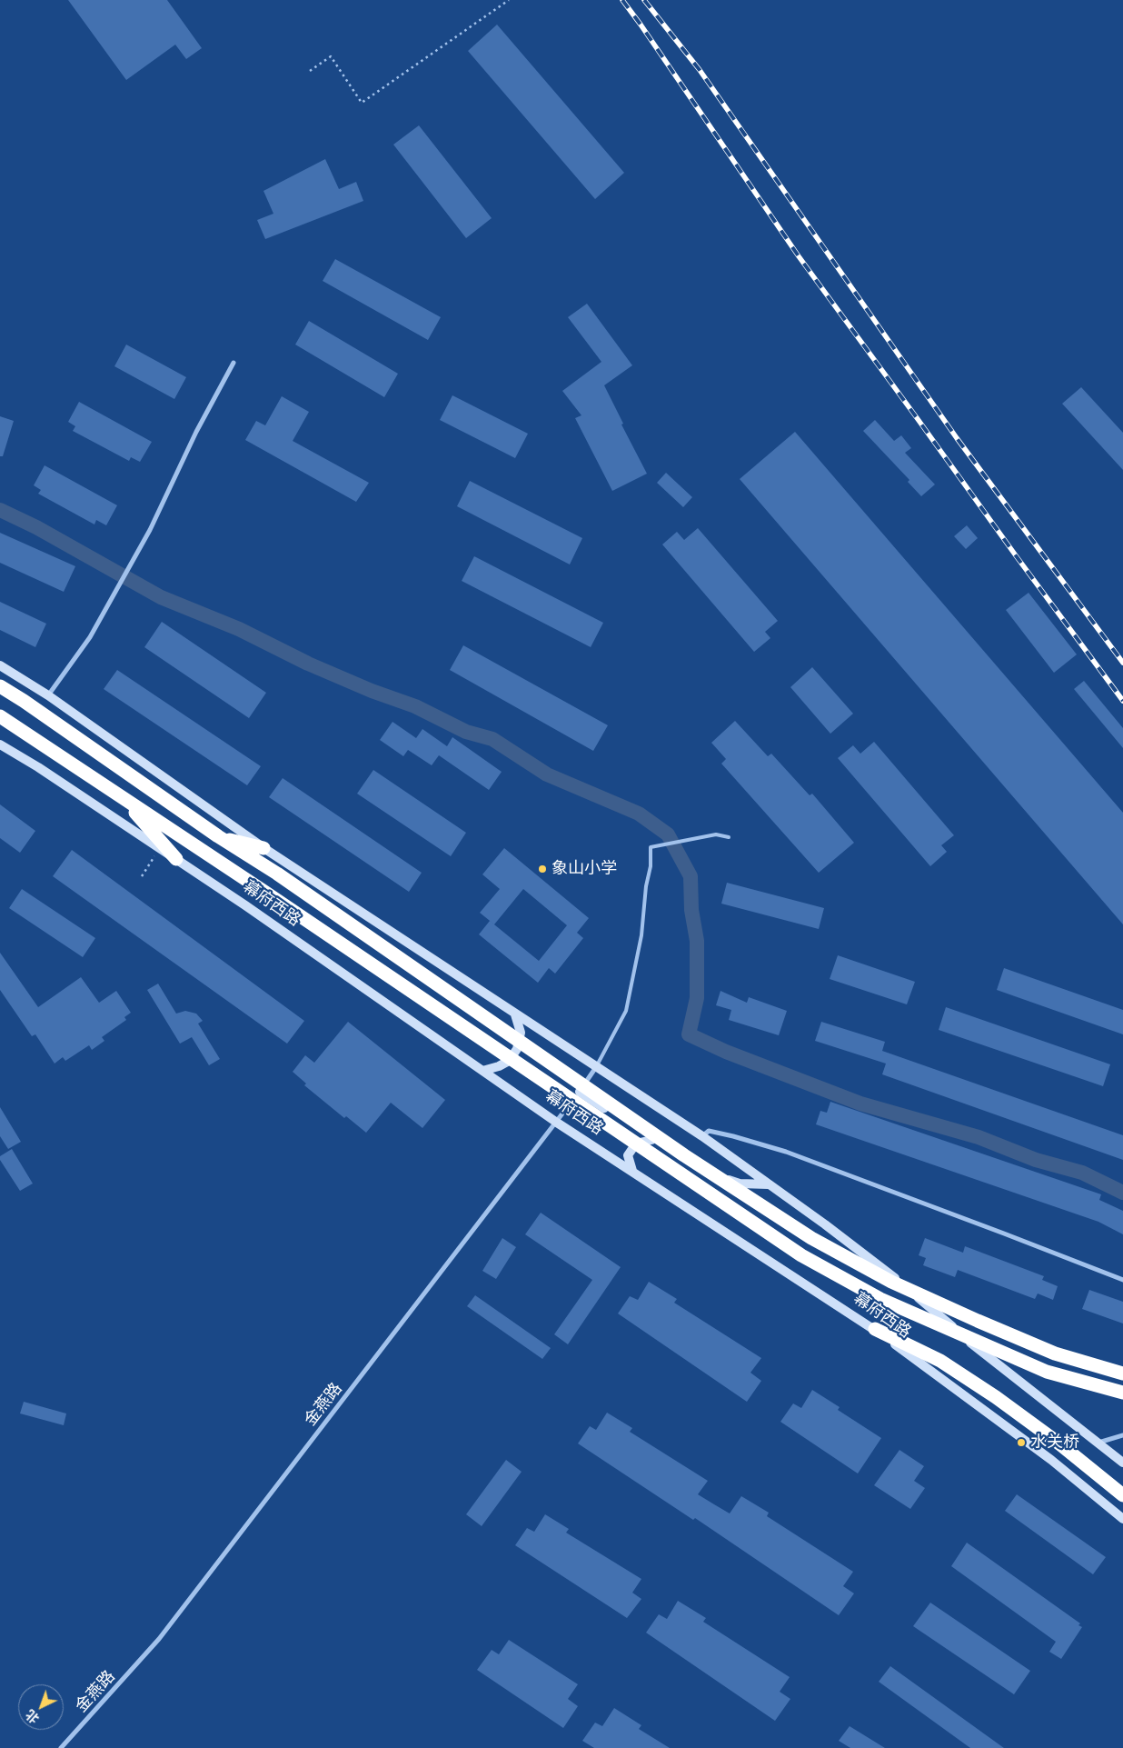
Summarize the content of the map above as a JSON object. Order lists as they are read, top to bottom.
{
  "streets": {
    "highway": ["幕府西路"],
    "street": ["金燕路"]
  },
  "crossings": [
    ["幕府西路", "金燕路"]
  ],
  "places": ["象山小学", "水关桥"],
  "north": "bottom left"
}
